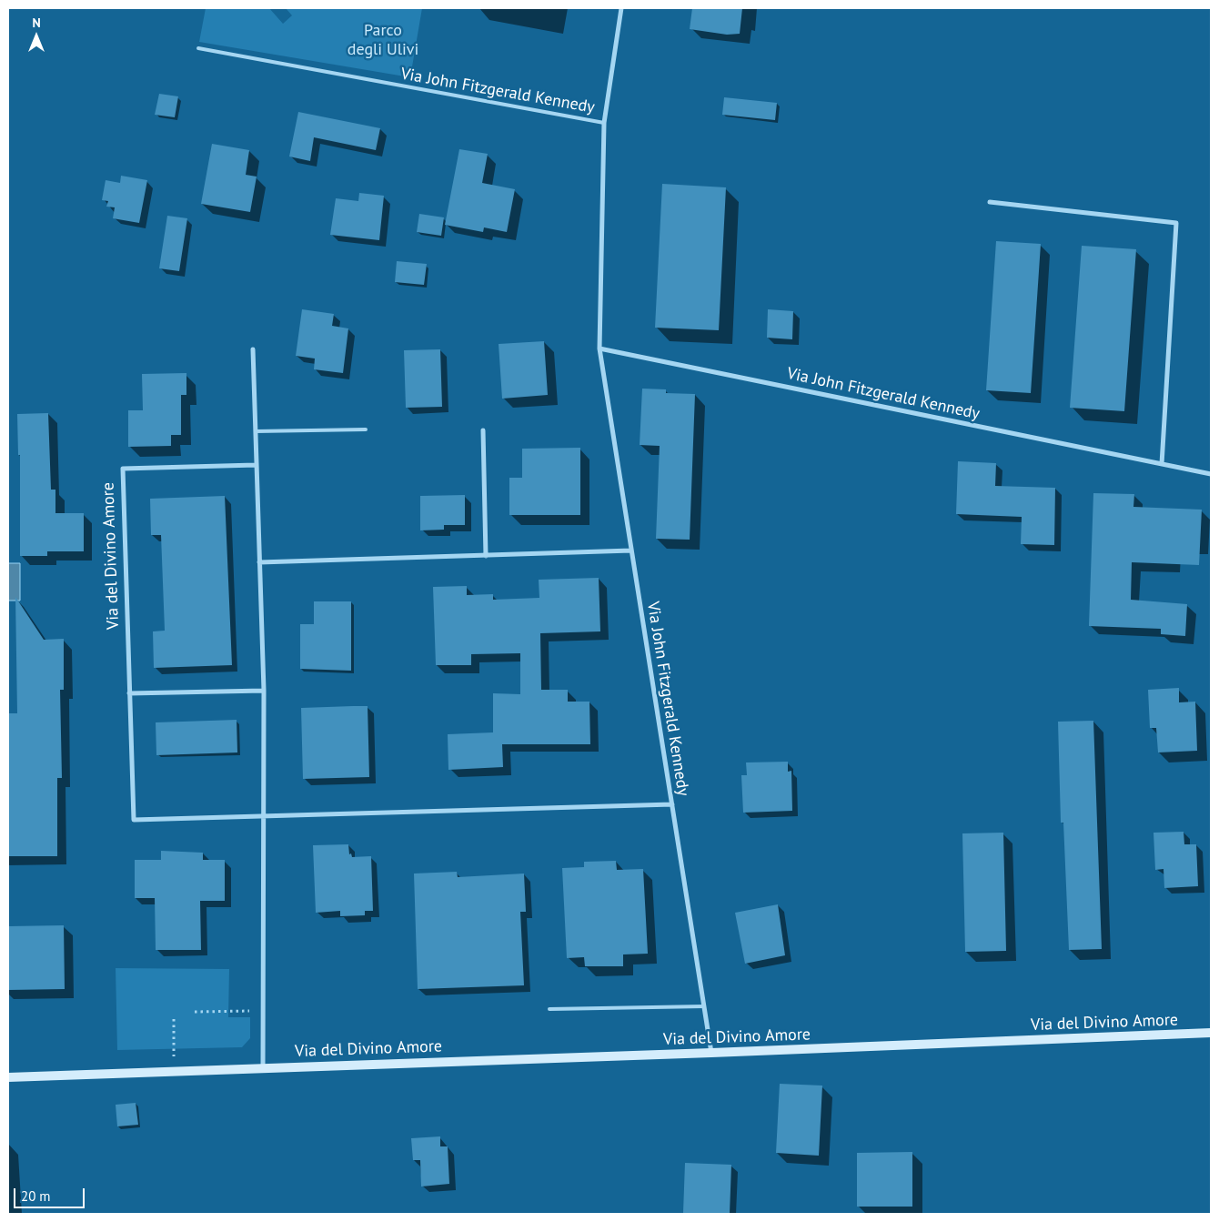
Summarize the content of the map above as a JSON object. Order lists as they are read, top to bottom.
{
  "streets": {
    "main road": ["Via del Divino Amore"],
    "street": ["Via John Fitzgerald Kennedy"]
  },
  "crossings": [
    ["Via John Fitzgerald Kennedy", "Via del Divino Amore"]
  ],
  "parks": ["Parco degli Ulivi"],
  "scale_bar": "20 m",
  "north": "top"
}
